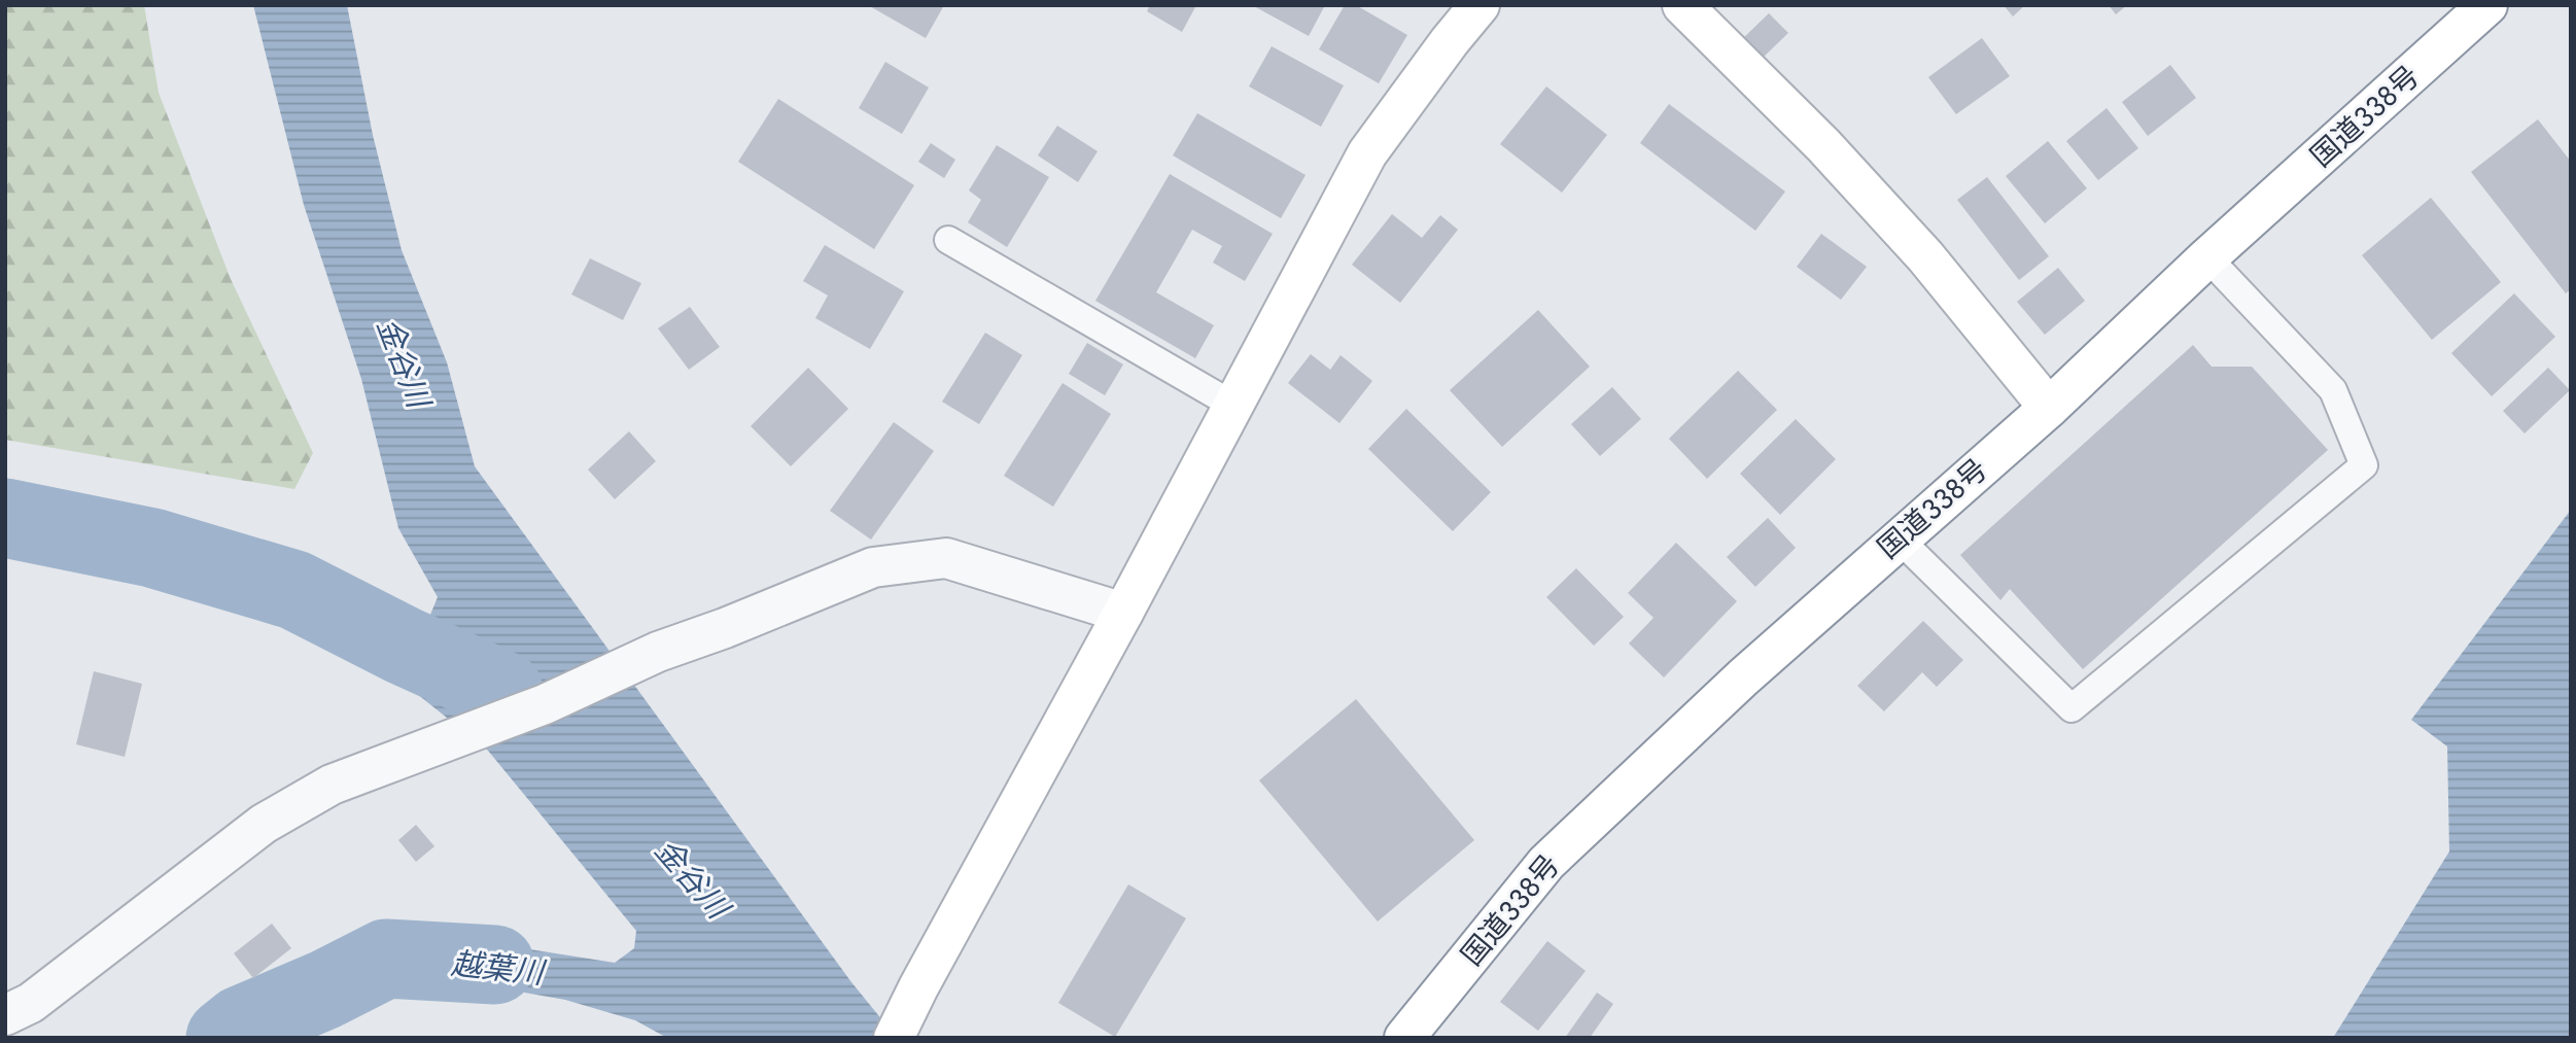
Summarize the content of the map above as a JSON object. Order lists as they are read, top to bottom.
{
  "streets": {
    "main road": ["国道338号"]
  },
  "water": ["金谷川", "越葉川"]
}
